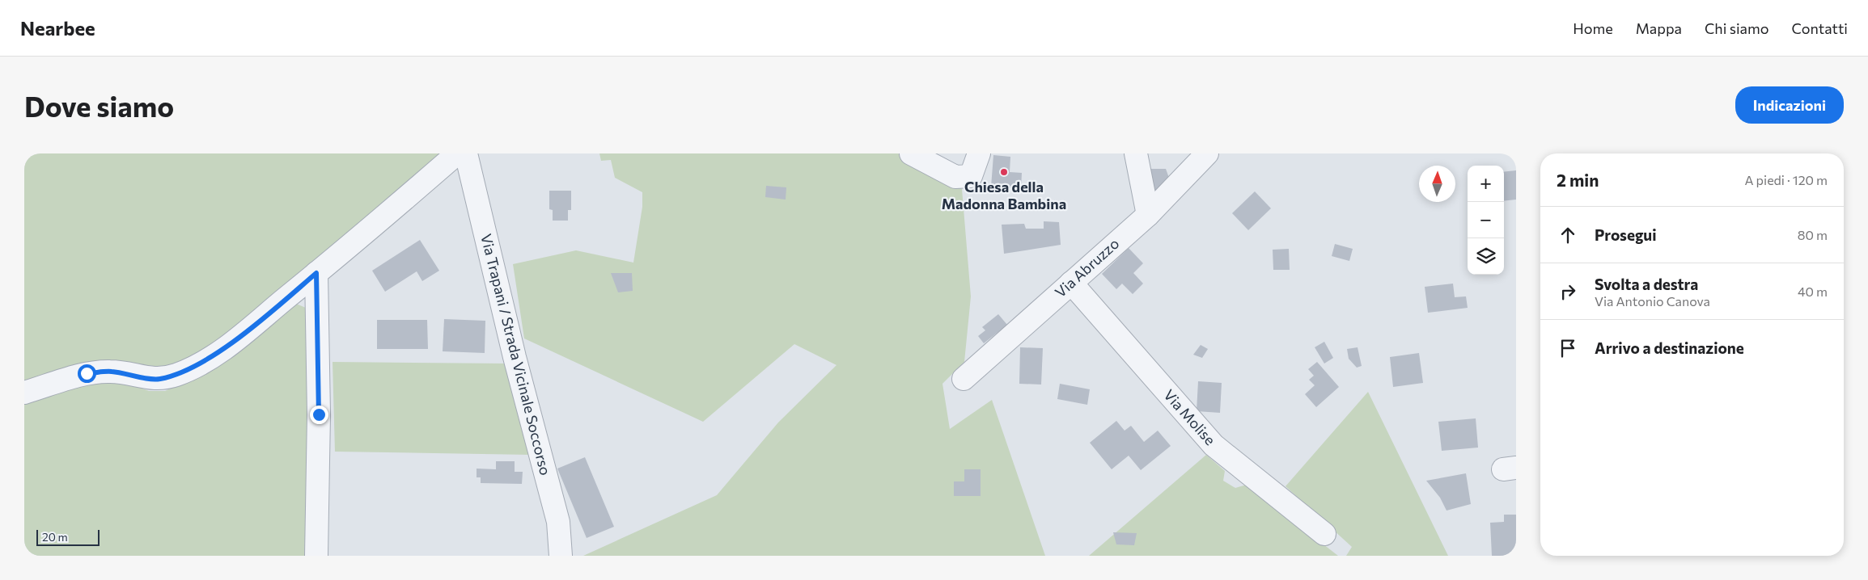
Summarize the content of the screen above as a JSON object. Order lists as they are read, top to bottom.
{
  "streets": {
    "street": ["Via Abruzzo", "Via Trapani / Strada Vicinale Soccorso", "Via Molise"]
  },
  "crossings": [
    ["Via Abruzzo", "Via Molise"]
  ],
  "places": ["Chiesa della Madonna Bambina"],
  "scale_bar": "20 m",
  "north": "top",
  "page": {
    "header": "Nearbee",
    "nav": [
      "Home",
      "Mappa",
      "Chi siamo",
      "Contatti"
    ],
    "buttons": "Indicazioni",
    "title": "Dove siamo",
    "heading": ["2 min", "A piedi · 120 m"],
    "map_buttons": ["+", "−"],
    "list": [
      ["Prosegui", "80 m"],
      ["Svolta a destra", "Via Antonio Canova", "40 m"],
      "Arrivo a destinazione"
    ],
    "scale": "20 m"
  }
}
